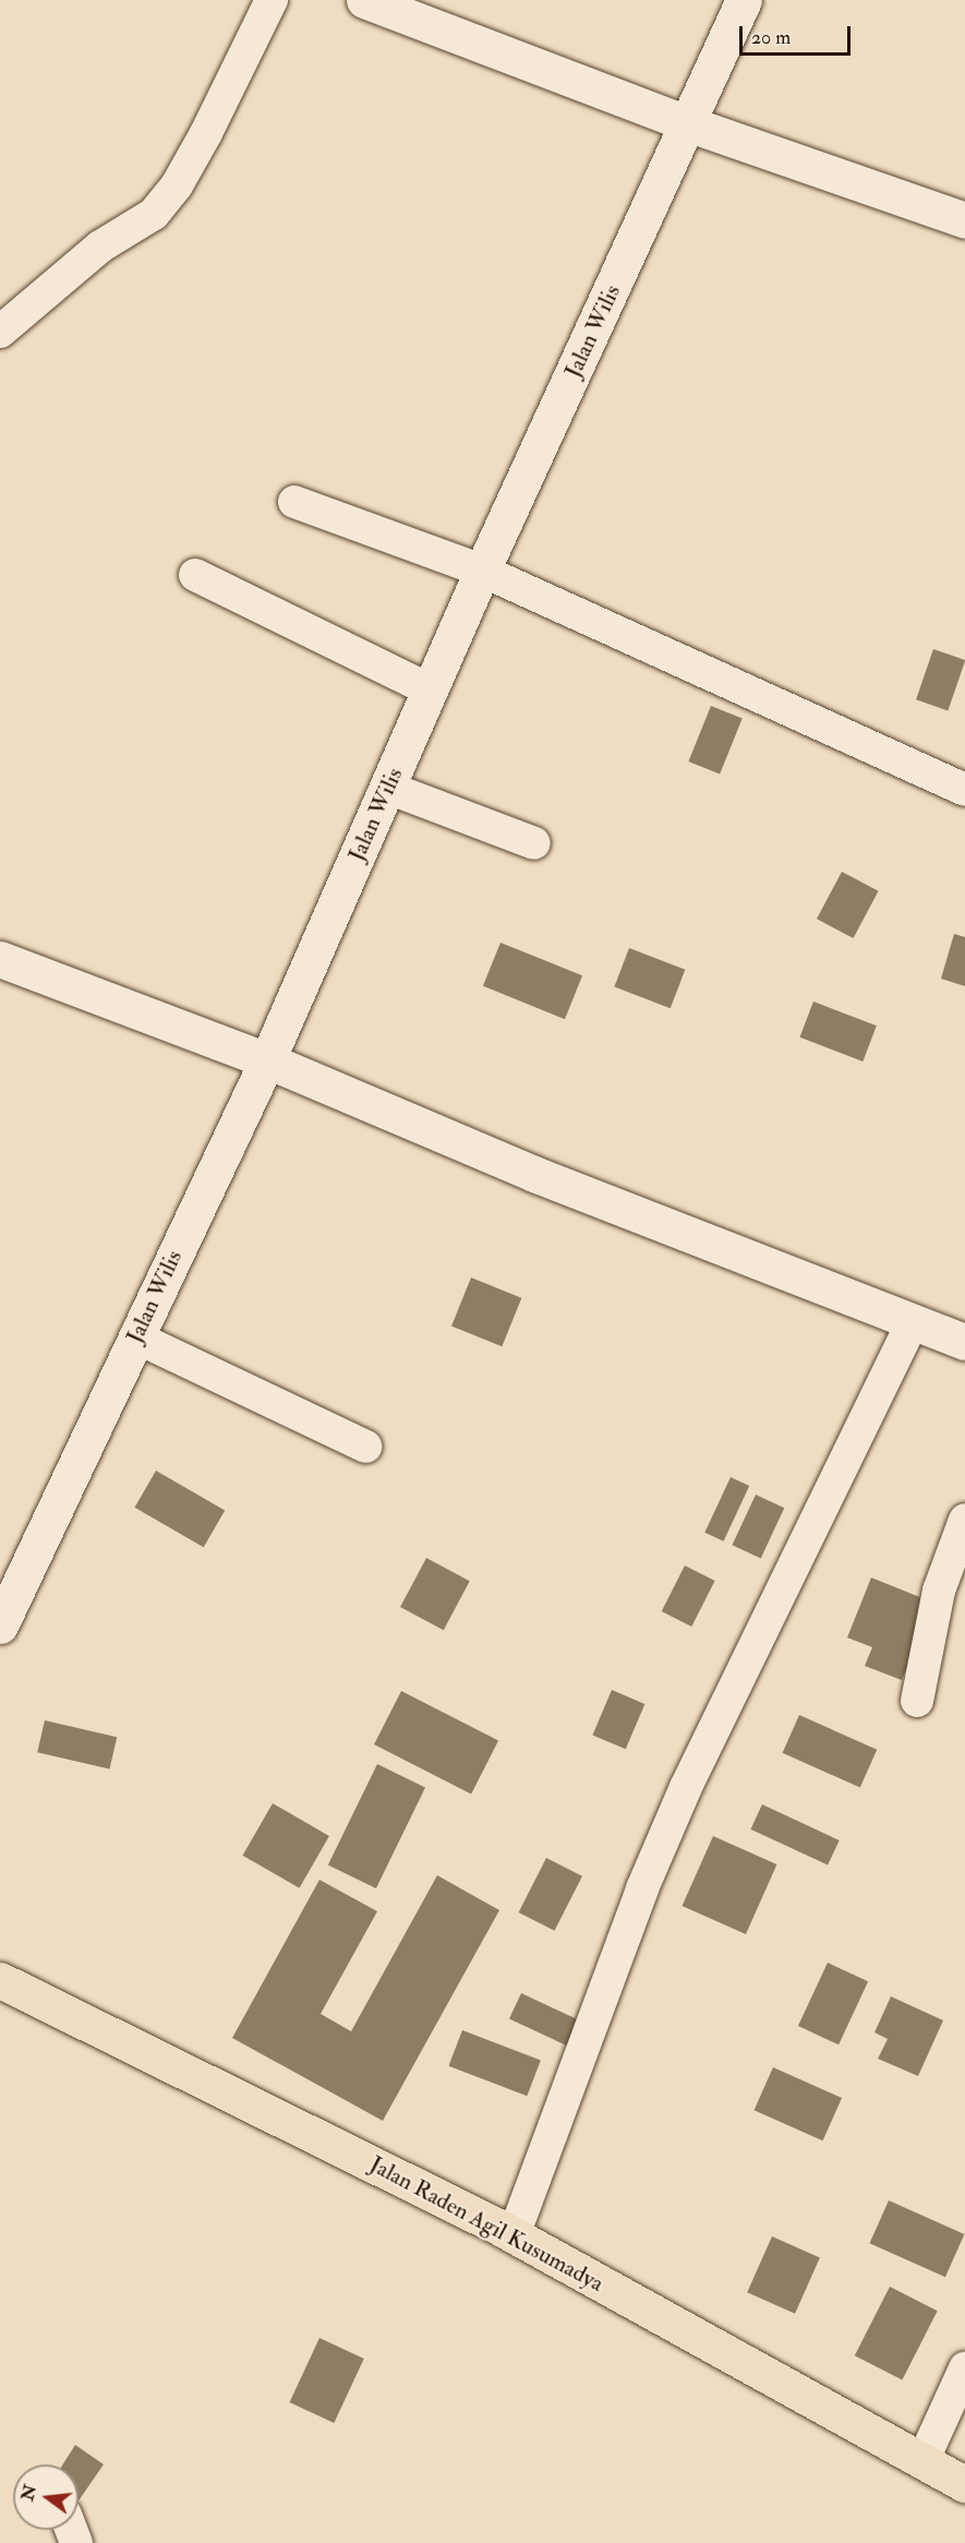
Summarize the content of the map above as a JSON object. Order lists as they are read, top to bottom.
{
  "streets": {
    "main road": ["Jalan Wilis", "Jalan Raden Agil Kusumadya"]
  },
  "scale_bar": "20 m",
  "north": "left"
}
